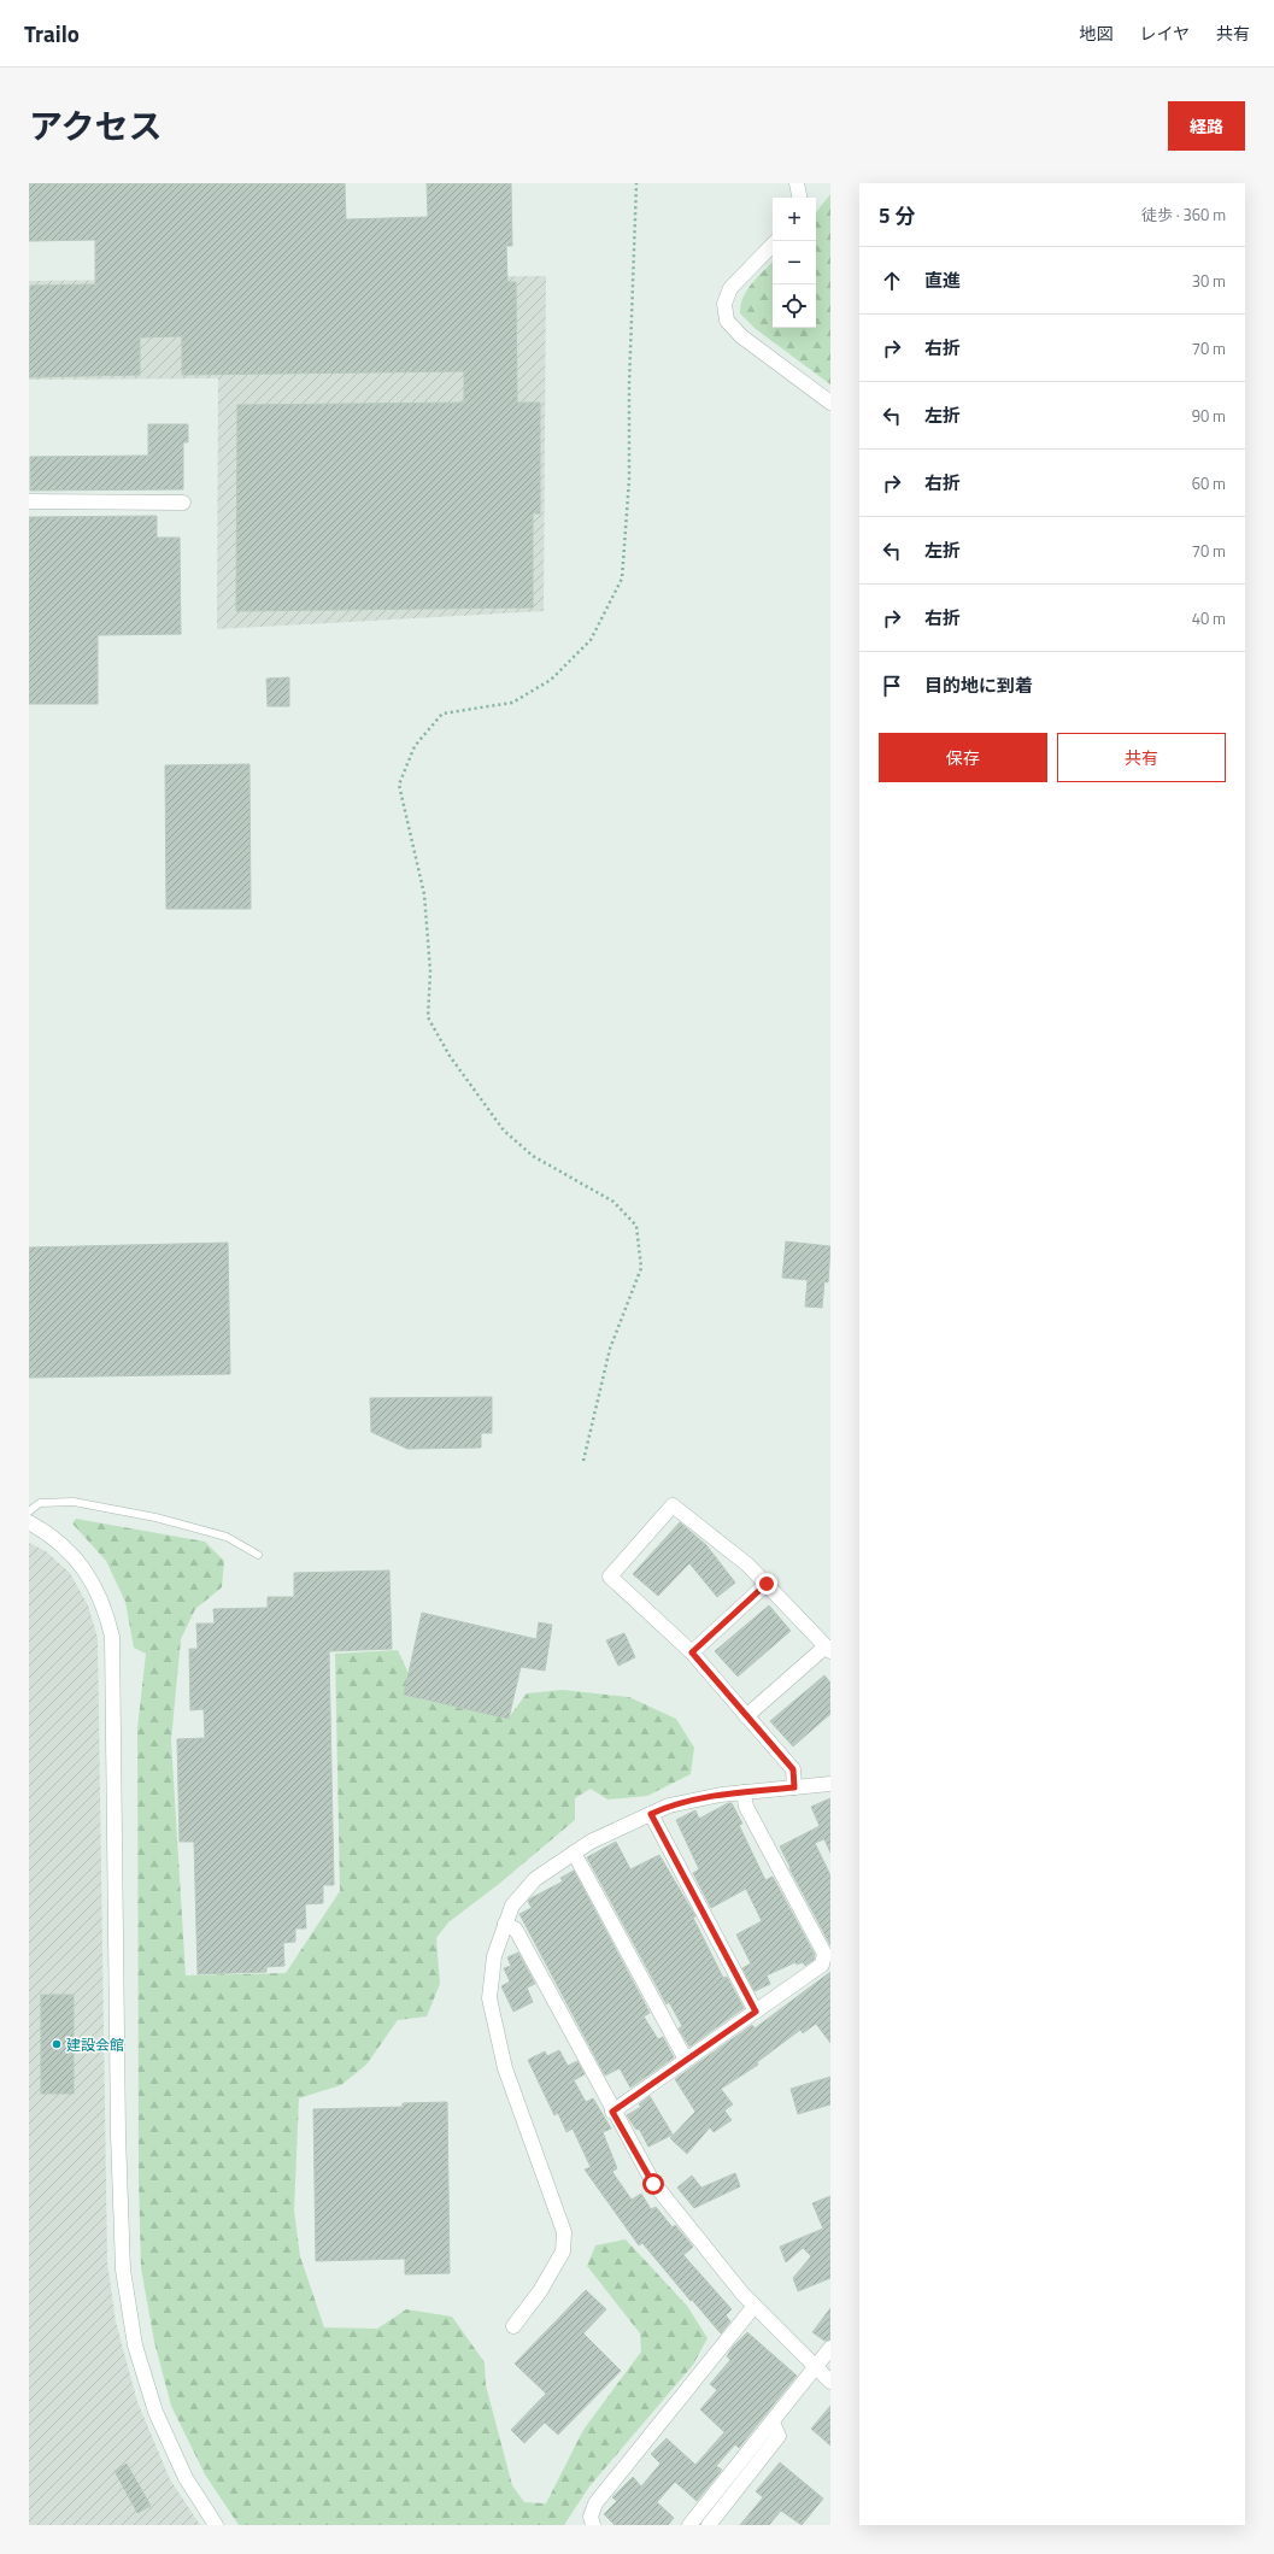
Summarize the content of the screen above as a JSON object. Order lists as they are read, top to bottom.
{
  "places": ["建設会館"],
  "page": {
    "header": "Trailo",
    "nav": ["地図", "レイヤ", "共有"],
    "title": "アクセス",
    "buttons": [
      "経路",
      ["保存", "共有"]
    ],
    "heading": ["5 分", "徒歩 · 360 m"],
    "map_buttons": ["+", "−"],
    "list": [
      ["直進", "30 m"],
      ["右折", "70 m"],
      ["左折", "90 m"],
      ["右折", "60 m"],
      ["左折", "70 m"],
      ["右折", "40 m"],
      "目的地に到着"
    ]
  }
}
